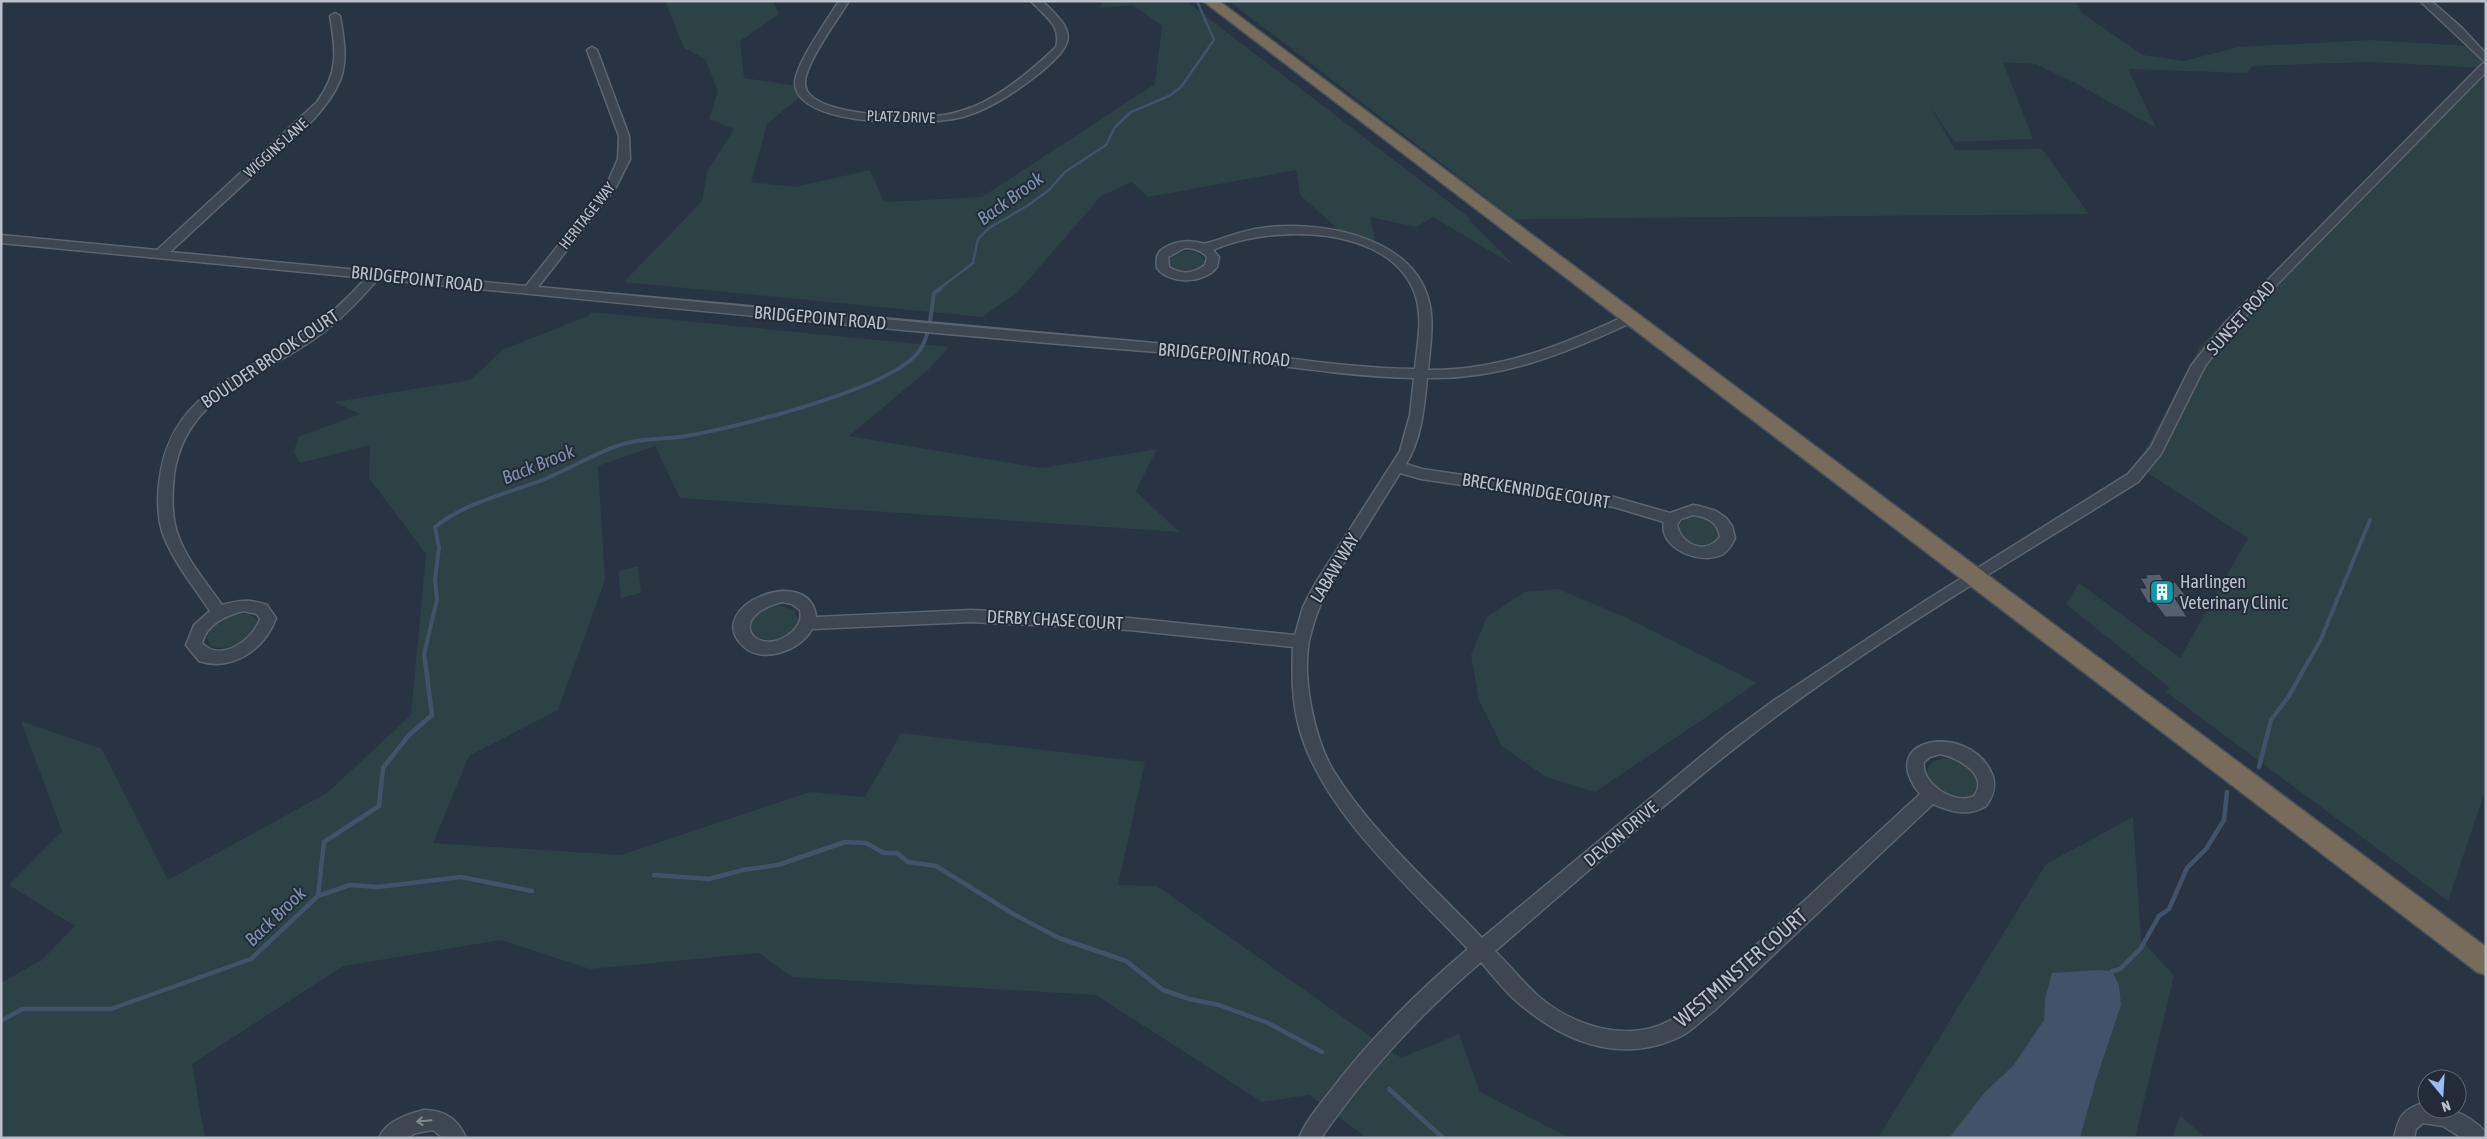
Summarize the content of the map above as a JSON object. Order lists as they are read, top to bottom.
{
  "streets": {
    "street": [
      "PLATZ DRIVE",
      "WIGGINS LANE",
      "HERITAGE WAY",
      "BRIDGEPOINT ROAD",
      "SUNSET ROAD",
      "BOULDER BROOK COURT",
      "BRECKENRIDGE COURT",
      "LABAW WAY",
      "DERBY CHASE COURT",
      "DEVON DRIVE",
      "WESTMINSTER COURT"
    ]
  },
  "crossings": [
    ["WIGGINS LANE", "BRIDGEPOINT ROAD"],
    ["HERITAGE WAY", "BRIDGEPOINT ROAD"],
    ["BRIDGEPOINT ROAD", "BOULDER BROOK COURT"],
    ["BRIDGEPOINT ROAD", "LABAW WAY"],
    ["SUNSET ROAD", "DEVON DRIVE"],
    ["BRECKENRIDGE COURT", "LABAW WAY"],
    ["LABAW WAY", "DERBY CHASE COURT"],
    ["LABAW WAY", "DEVON DRIVE"],
    ["LABAW WAY", "WESTMINSTER COURT"],
    ["DEVON DRIVE", "WESTMINSTER COURT"]
  ],
  "water": ["Back Brook"],
  "places": {
    "building": ["Harlingen Veterinary Clinic"]
  },
  "north": "bottom"
}
